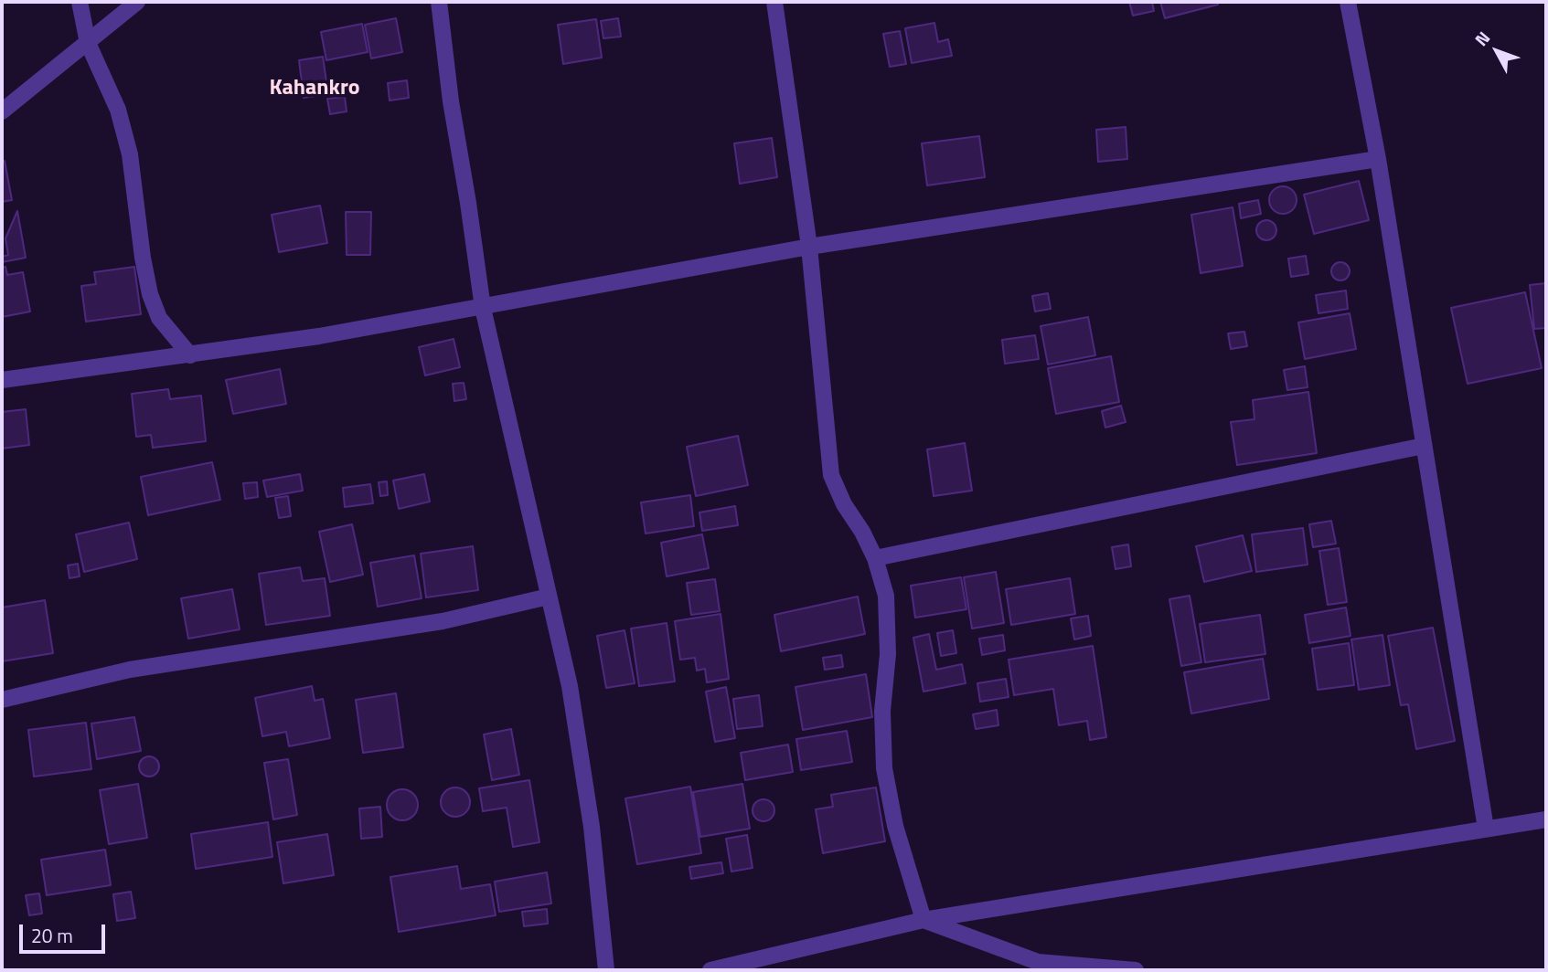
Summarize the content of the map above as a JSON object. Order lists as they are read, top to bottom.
{
  "districts": ["Kahankro"],
  "scale_bar": "20 m",
  "north": "top left"
}
